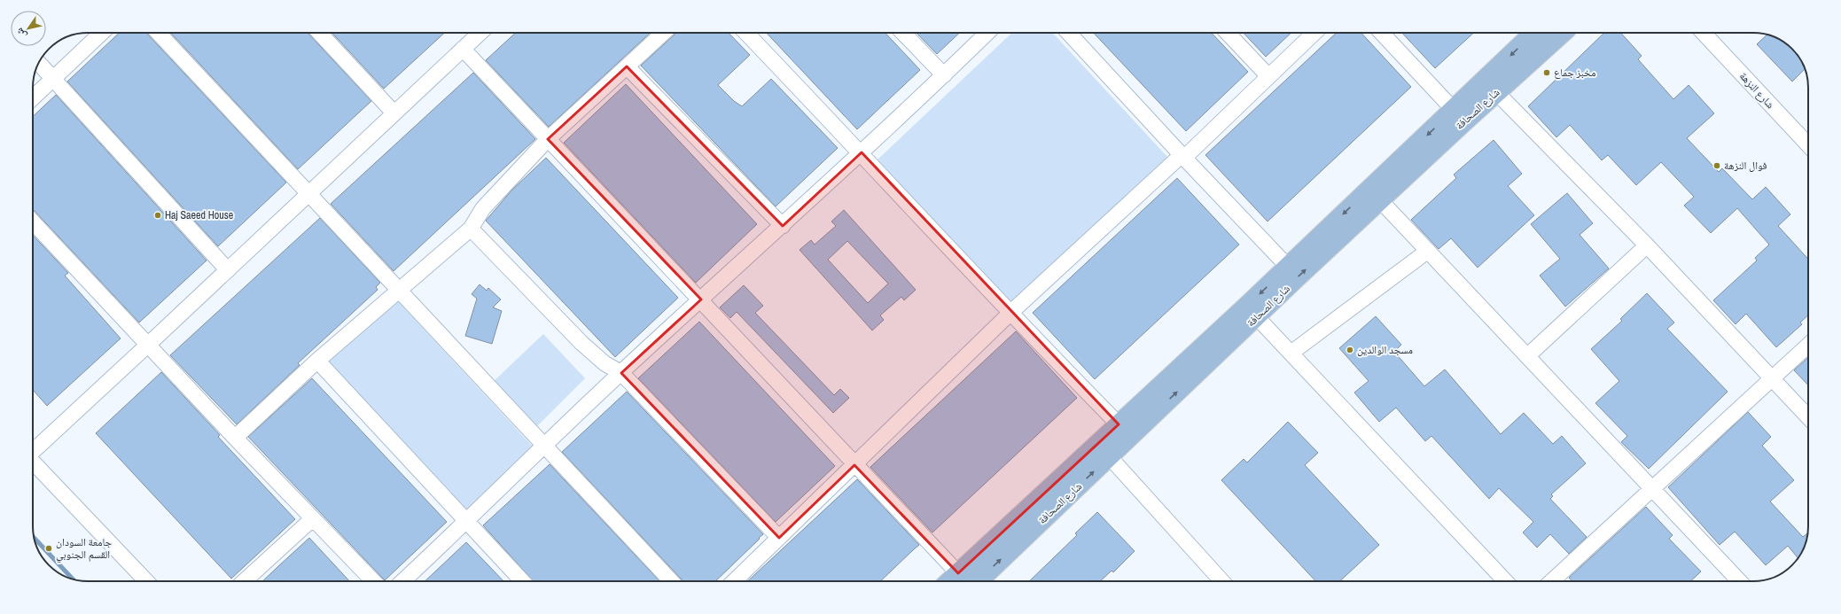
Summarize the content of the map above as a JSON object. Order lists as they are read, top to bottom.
{
  "streets": {
    "main road": ["شارع الصحافة"],
    "street": ["شارع النزهة"]
  },
  "places": [
    "مخبز جماع",
    "فوال النزهة",
    "Haj Saeed House",
    "مسجد الوالدين",
    "جامعة السودان القسم الجنوبي"
  ],
  "north": "bottom left"
}
